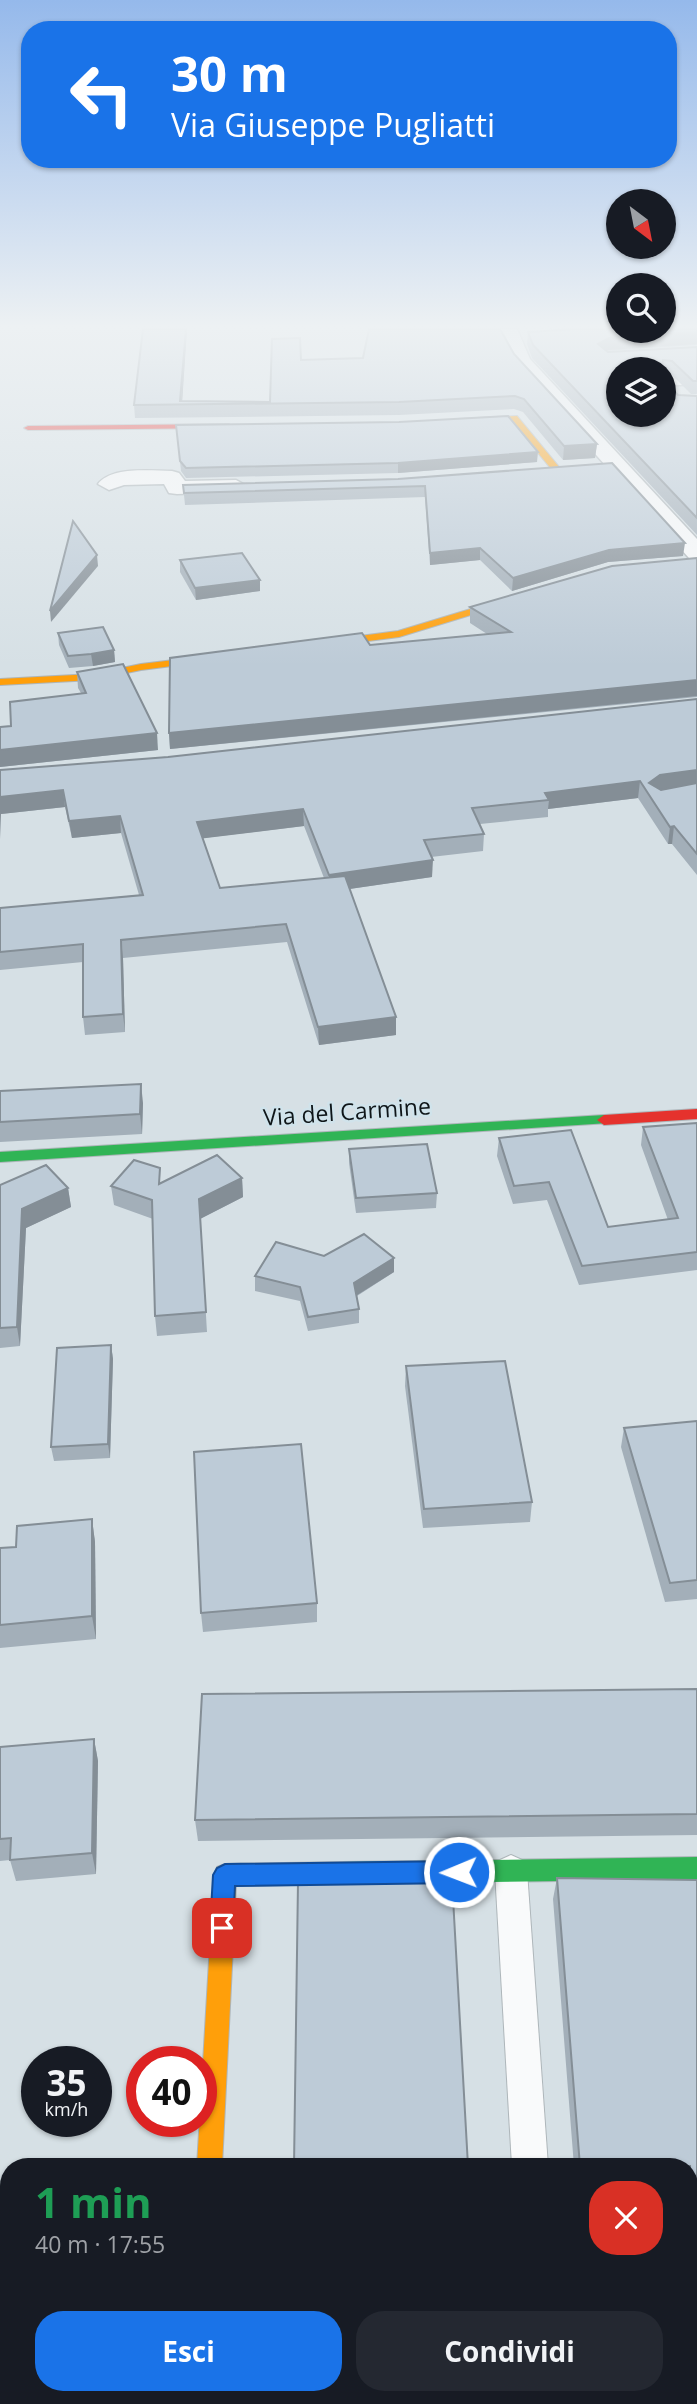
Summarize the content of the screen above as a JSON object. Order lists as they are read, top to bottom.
{
  "streets": {
    "street": ["Via del Carmine"]
  },
  "north": "bottom right",
  "page": {
    "turn": ["30 m", "Via Giuseppe Pugliatti"],
    "speed": "35 km/h",
    "limit": "40",
    "heading": ["1 min", "40 m · 17:55"],
    "buttons": ["Esci", "Condividi"]
  }
}
